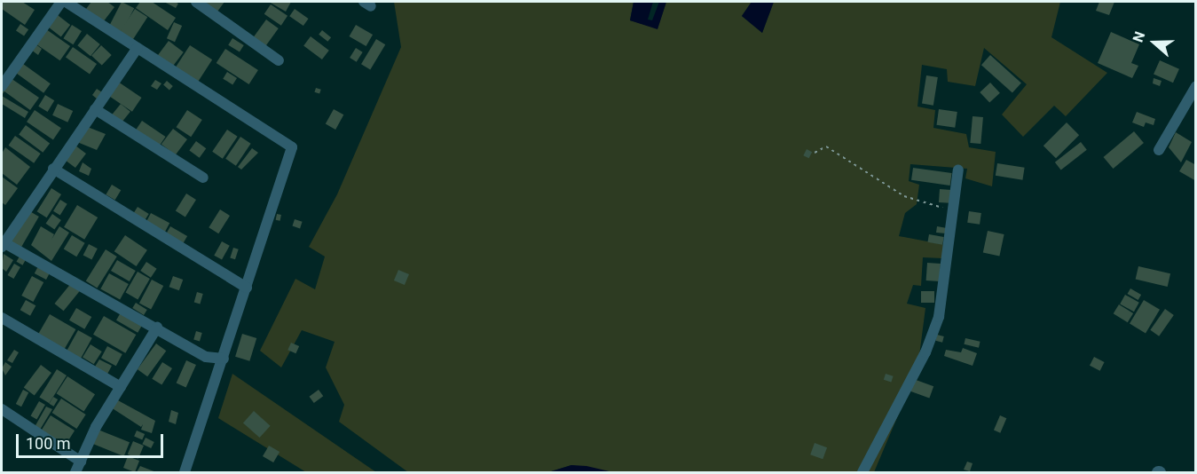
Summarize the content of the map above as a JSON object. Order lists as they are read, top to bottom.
{
  "scale_bar": "100 m",
  "north": "left"
}
